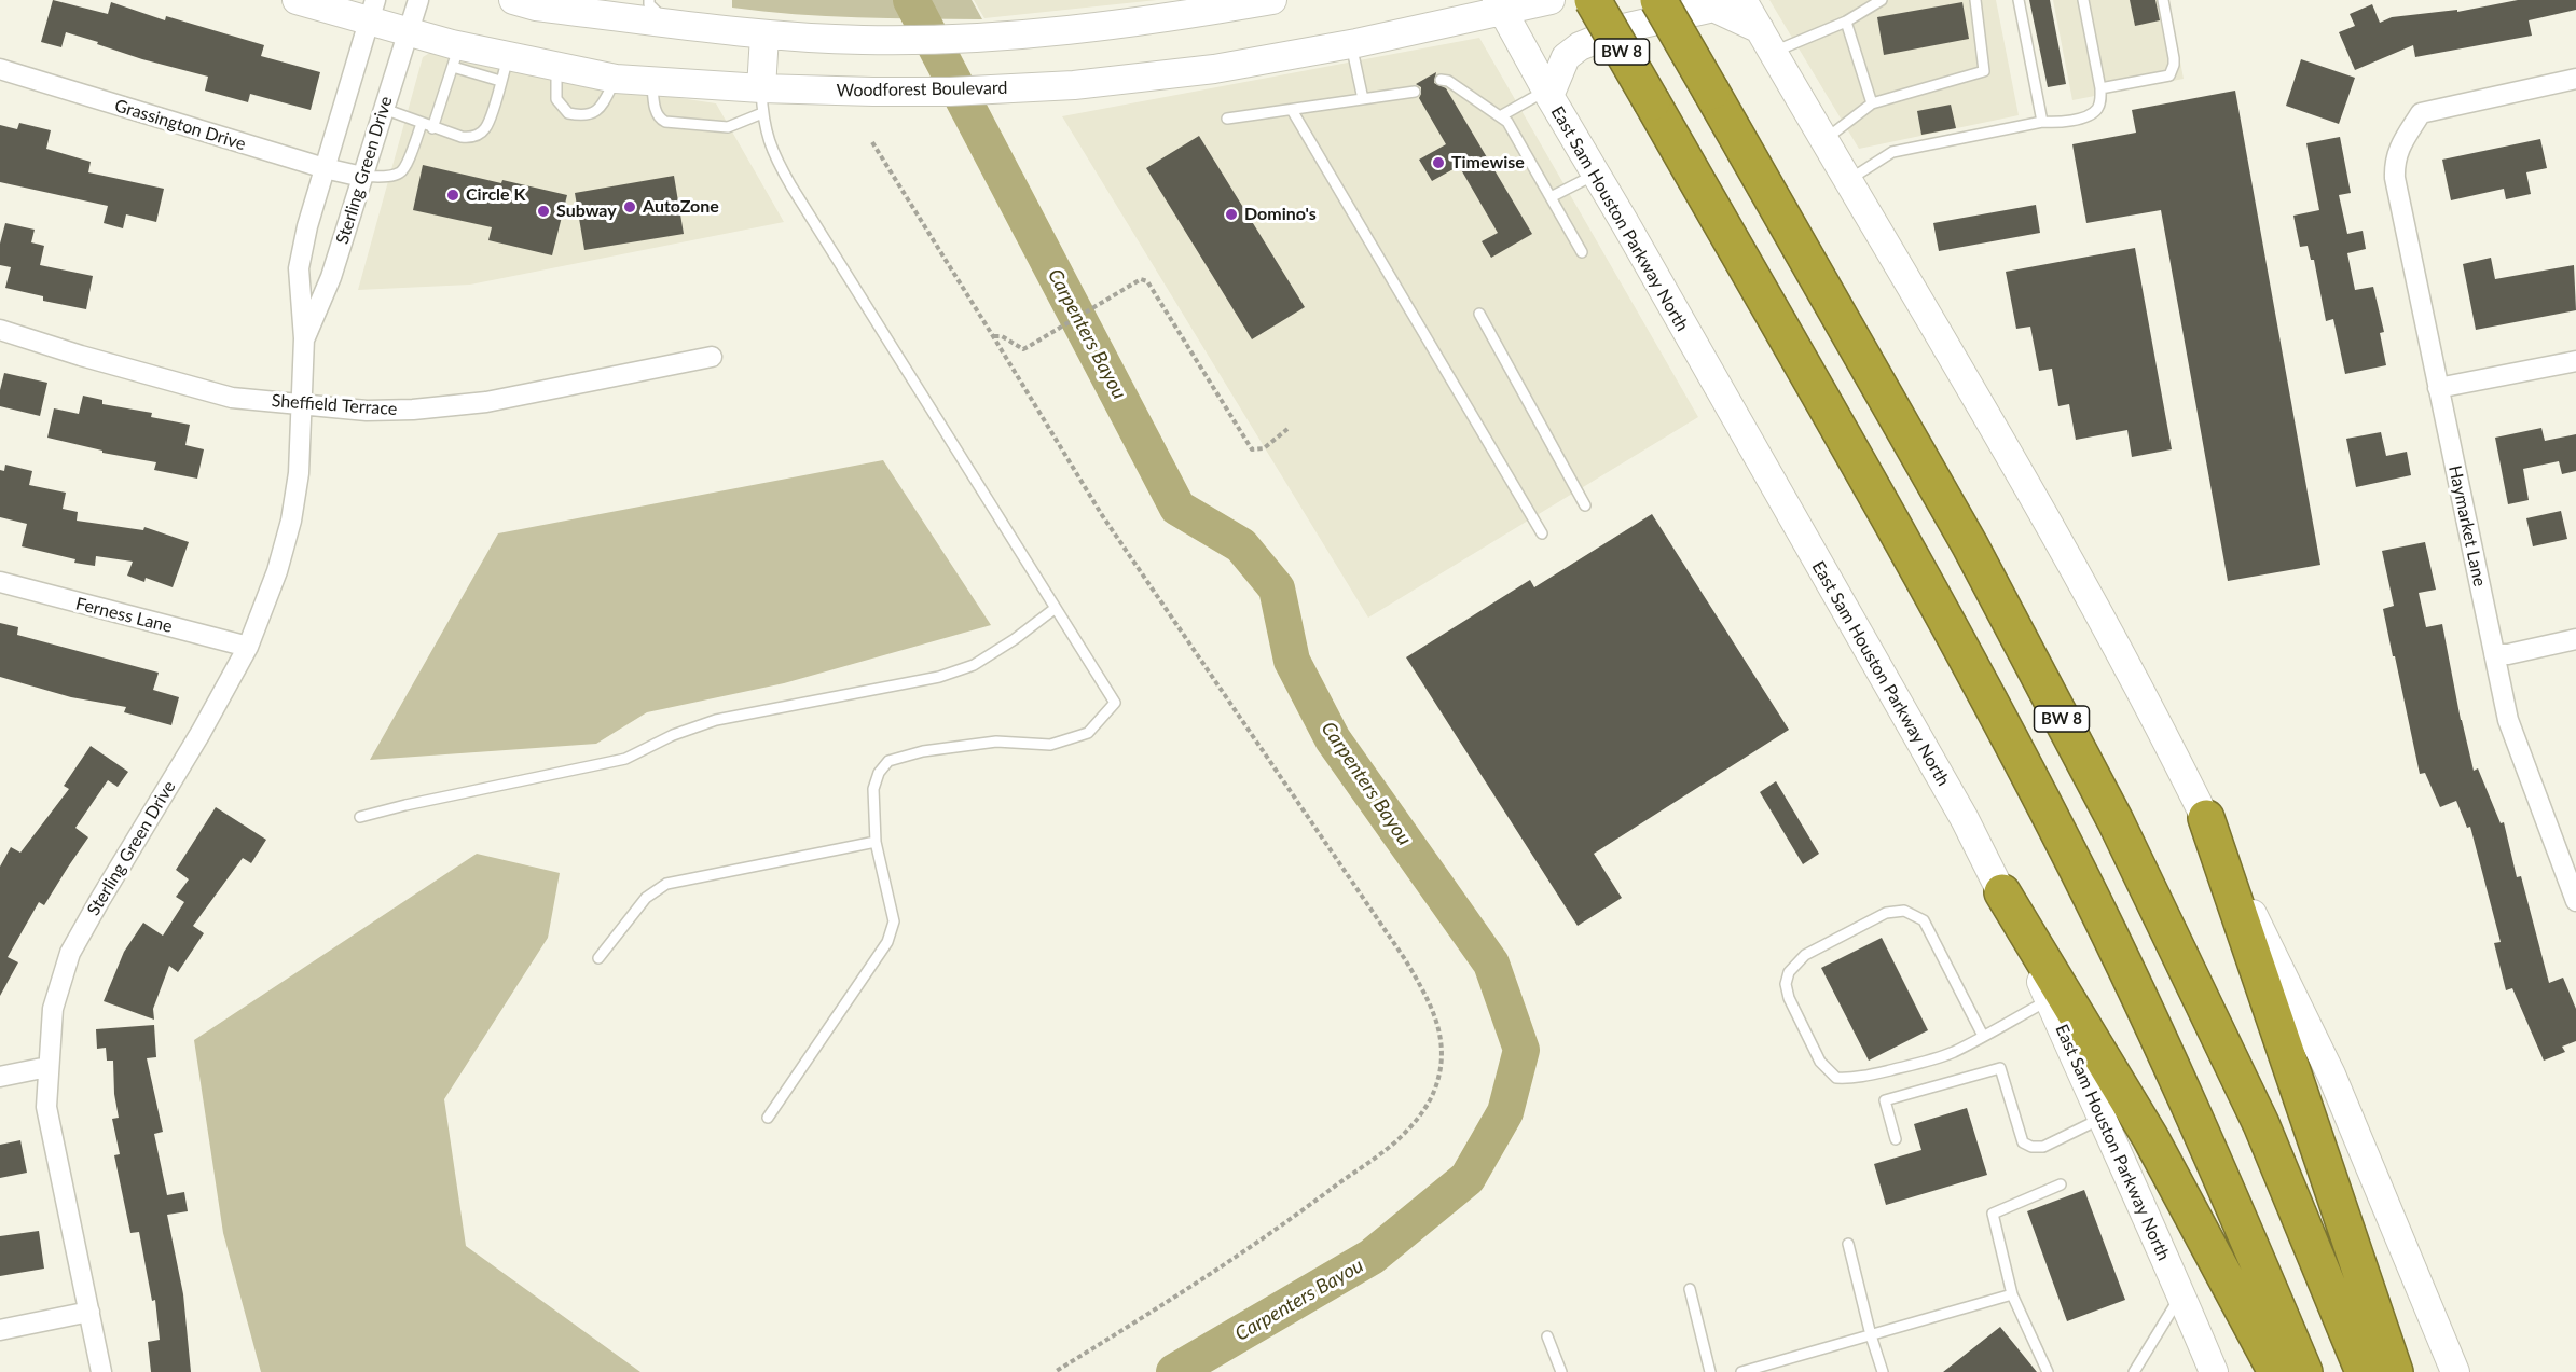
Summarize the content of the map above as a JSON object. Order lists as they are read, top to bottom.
{
  "streets": {
    "highway": ["BW 8"],
    "main road": ["Woodforest Boulevard", "East Sam Houston Parkway North"],
    "street": [
      "Grassington Drive",
      "Sterling Green Drive",
      "Sheffield Terrace",
      "Haymarket Lane",
      "Ferness Lane"
    ]
  },
  "crossings": [
    ["Woodforest Boulevard", "Sterling Green Drive"],
    ["Woodforest Boulevard", "East Sam Houston Parkway North"],
    ["Grassington Drive", "Sterling Green Drive"],
    ["Sterling Green Drive", "Sheffield Terrace"],
    ["Sterling Green Drive", "Ferness Lane"]
  ],
  "water": ["Carpenters Bayou"],
  "places": [
    "Timewise",
    "Circle K",
    "AutoZone",
    "Subway",
    "Domino's"
  ]
}
